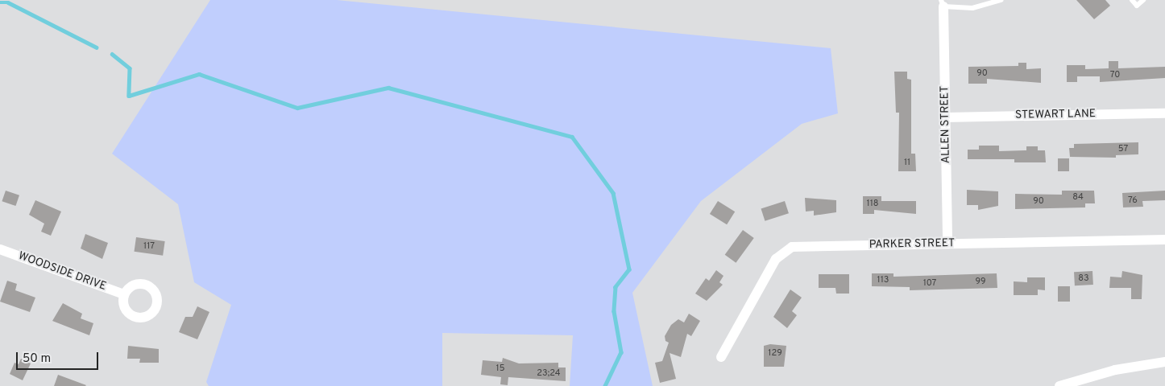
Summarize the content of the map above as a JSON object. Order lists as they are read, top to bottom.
{
  "streets": {
    "street": [
      "STEWART LANE",
      "ALLEN STREET",
      "PARKER STREET",
      "WOODSIDE DRIVE"
    ]
  },
  "crossings": [
    ["STEWART LANE", "ALLEN STREET"],
    ["ALLEN STREET", "PARKER STREET"]
  ],
  "house_numbers": [
    "90",
    "70",
    "57",
    "11",
    "84",
    "76",
    "90",
    "118",
    "117",
    "83",
    "113",
    "99",
    "107",
    "129",
    "15",
    "23;24"
  ],
  "scale_bar": "50 m"
}
